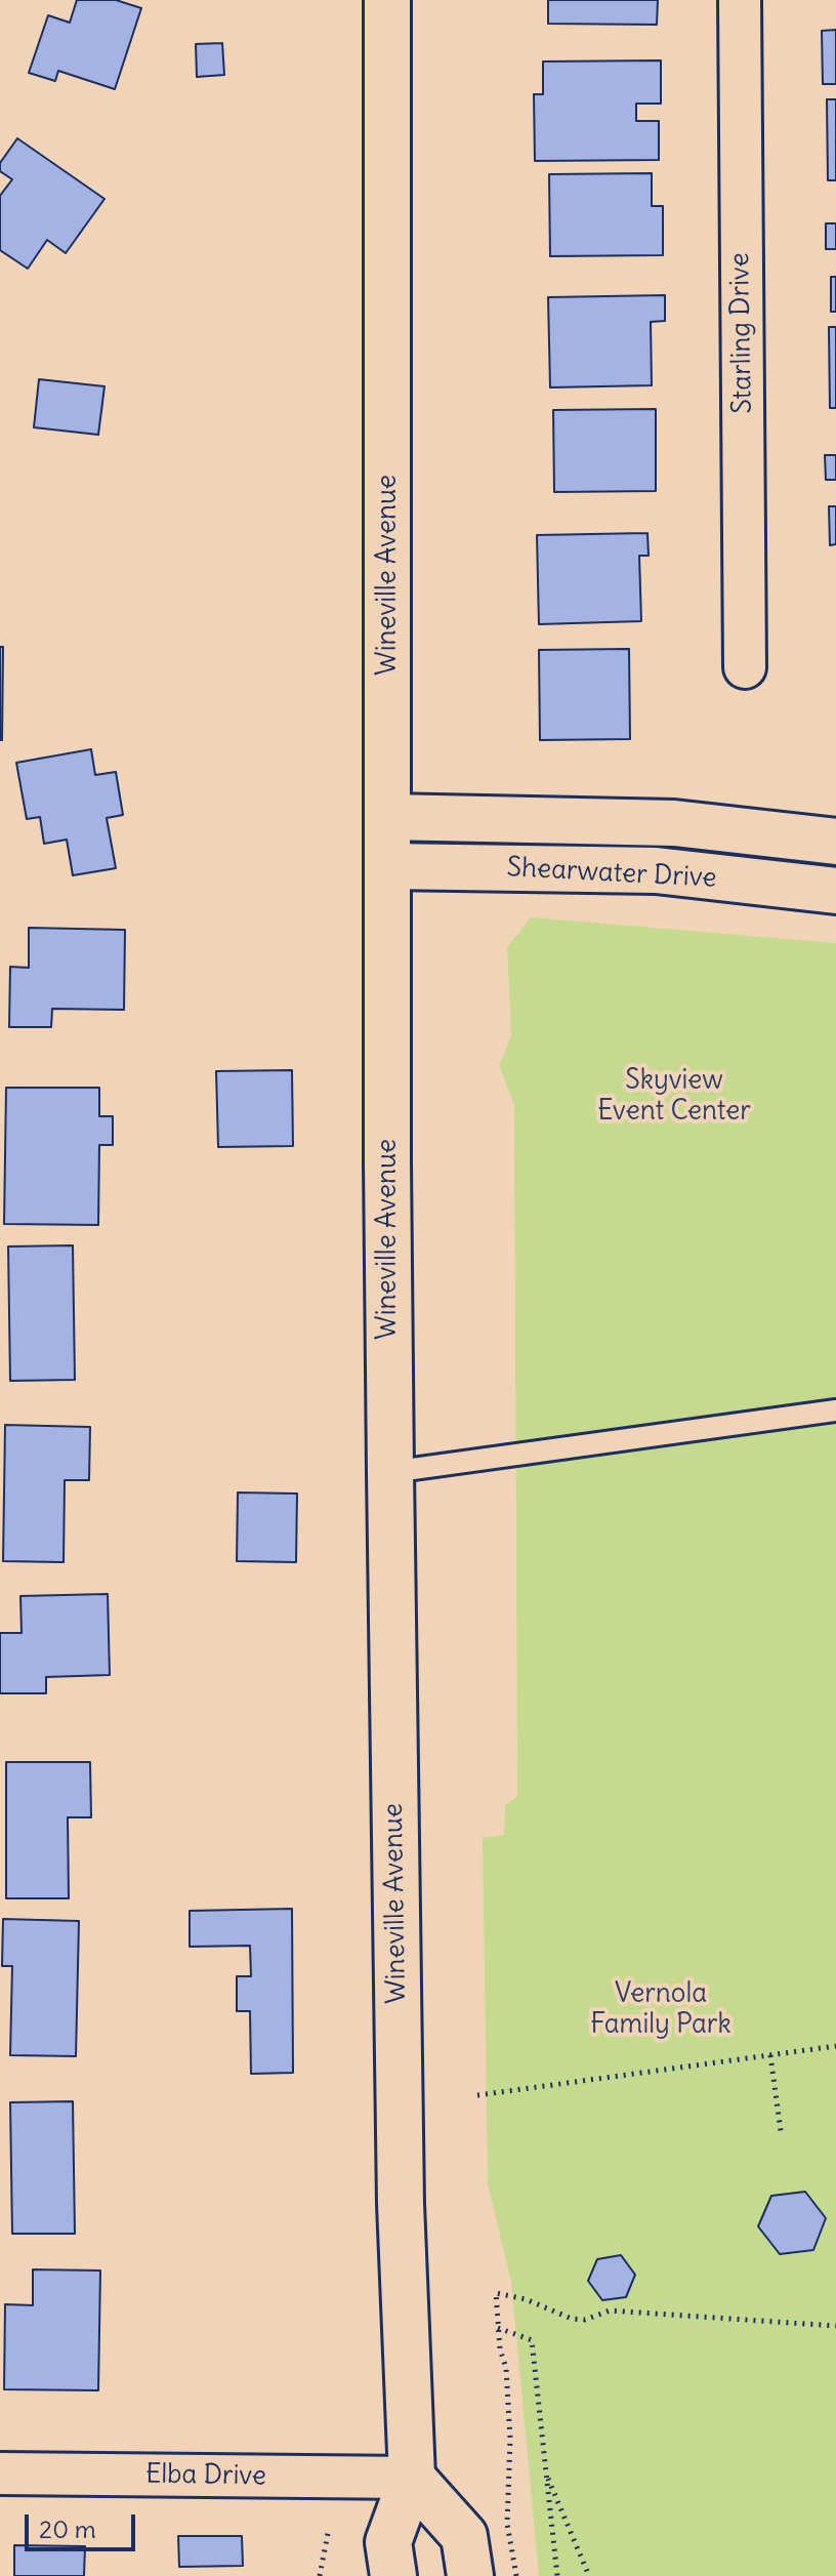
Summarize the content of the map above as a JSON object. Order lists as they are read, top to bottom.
{
  "streets": {
    "main road": ["Wineville Avenue", "Shearwater Drive"],
    "street": ["Starling Drive", "Elba Drive"]
  },
  "crossings": [
    ["Wineville Avenue", "Shearwater Drive"],
    ["Wineville Avenue", "Elba Drive"]
  ],
  "parks": ["Skyview Event Center", "Vernola Family Park"],
  "scale_bar": "20 m"
}
